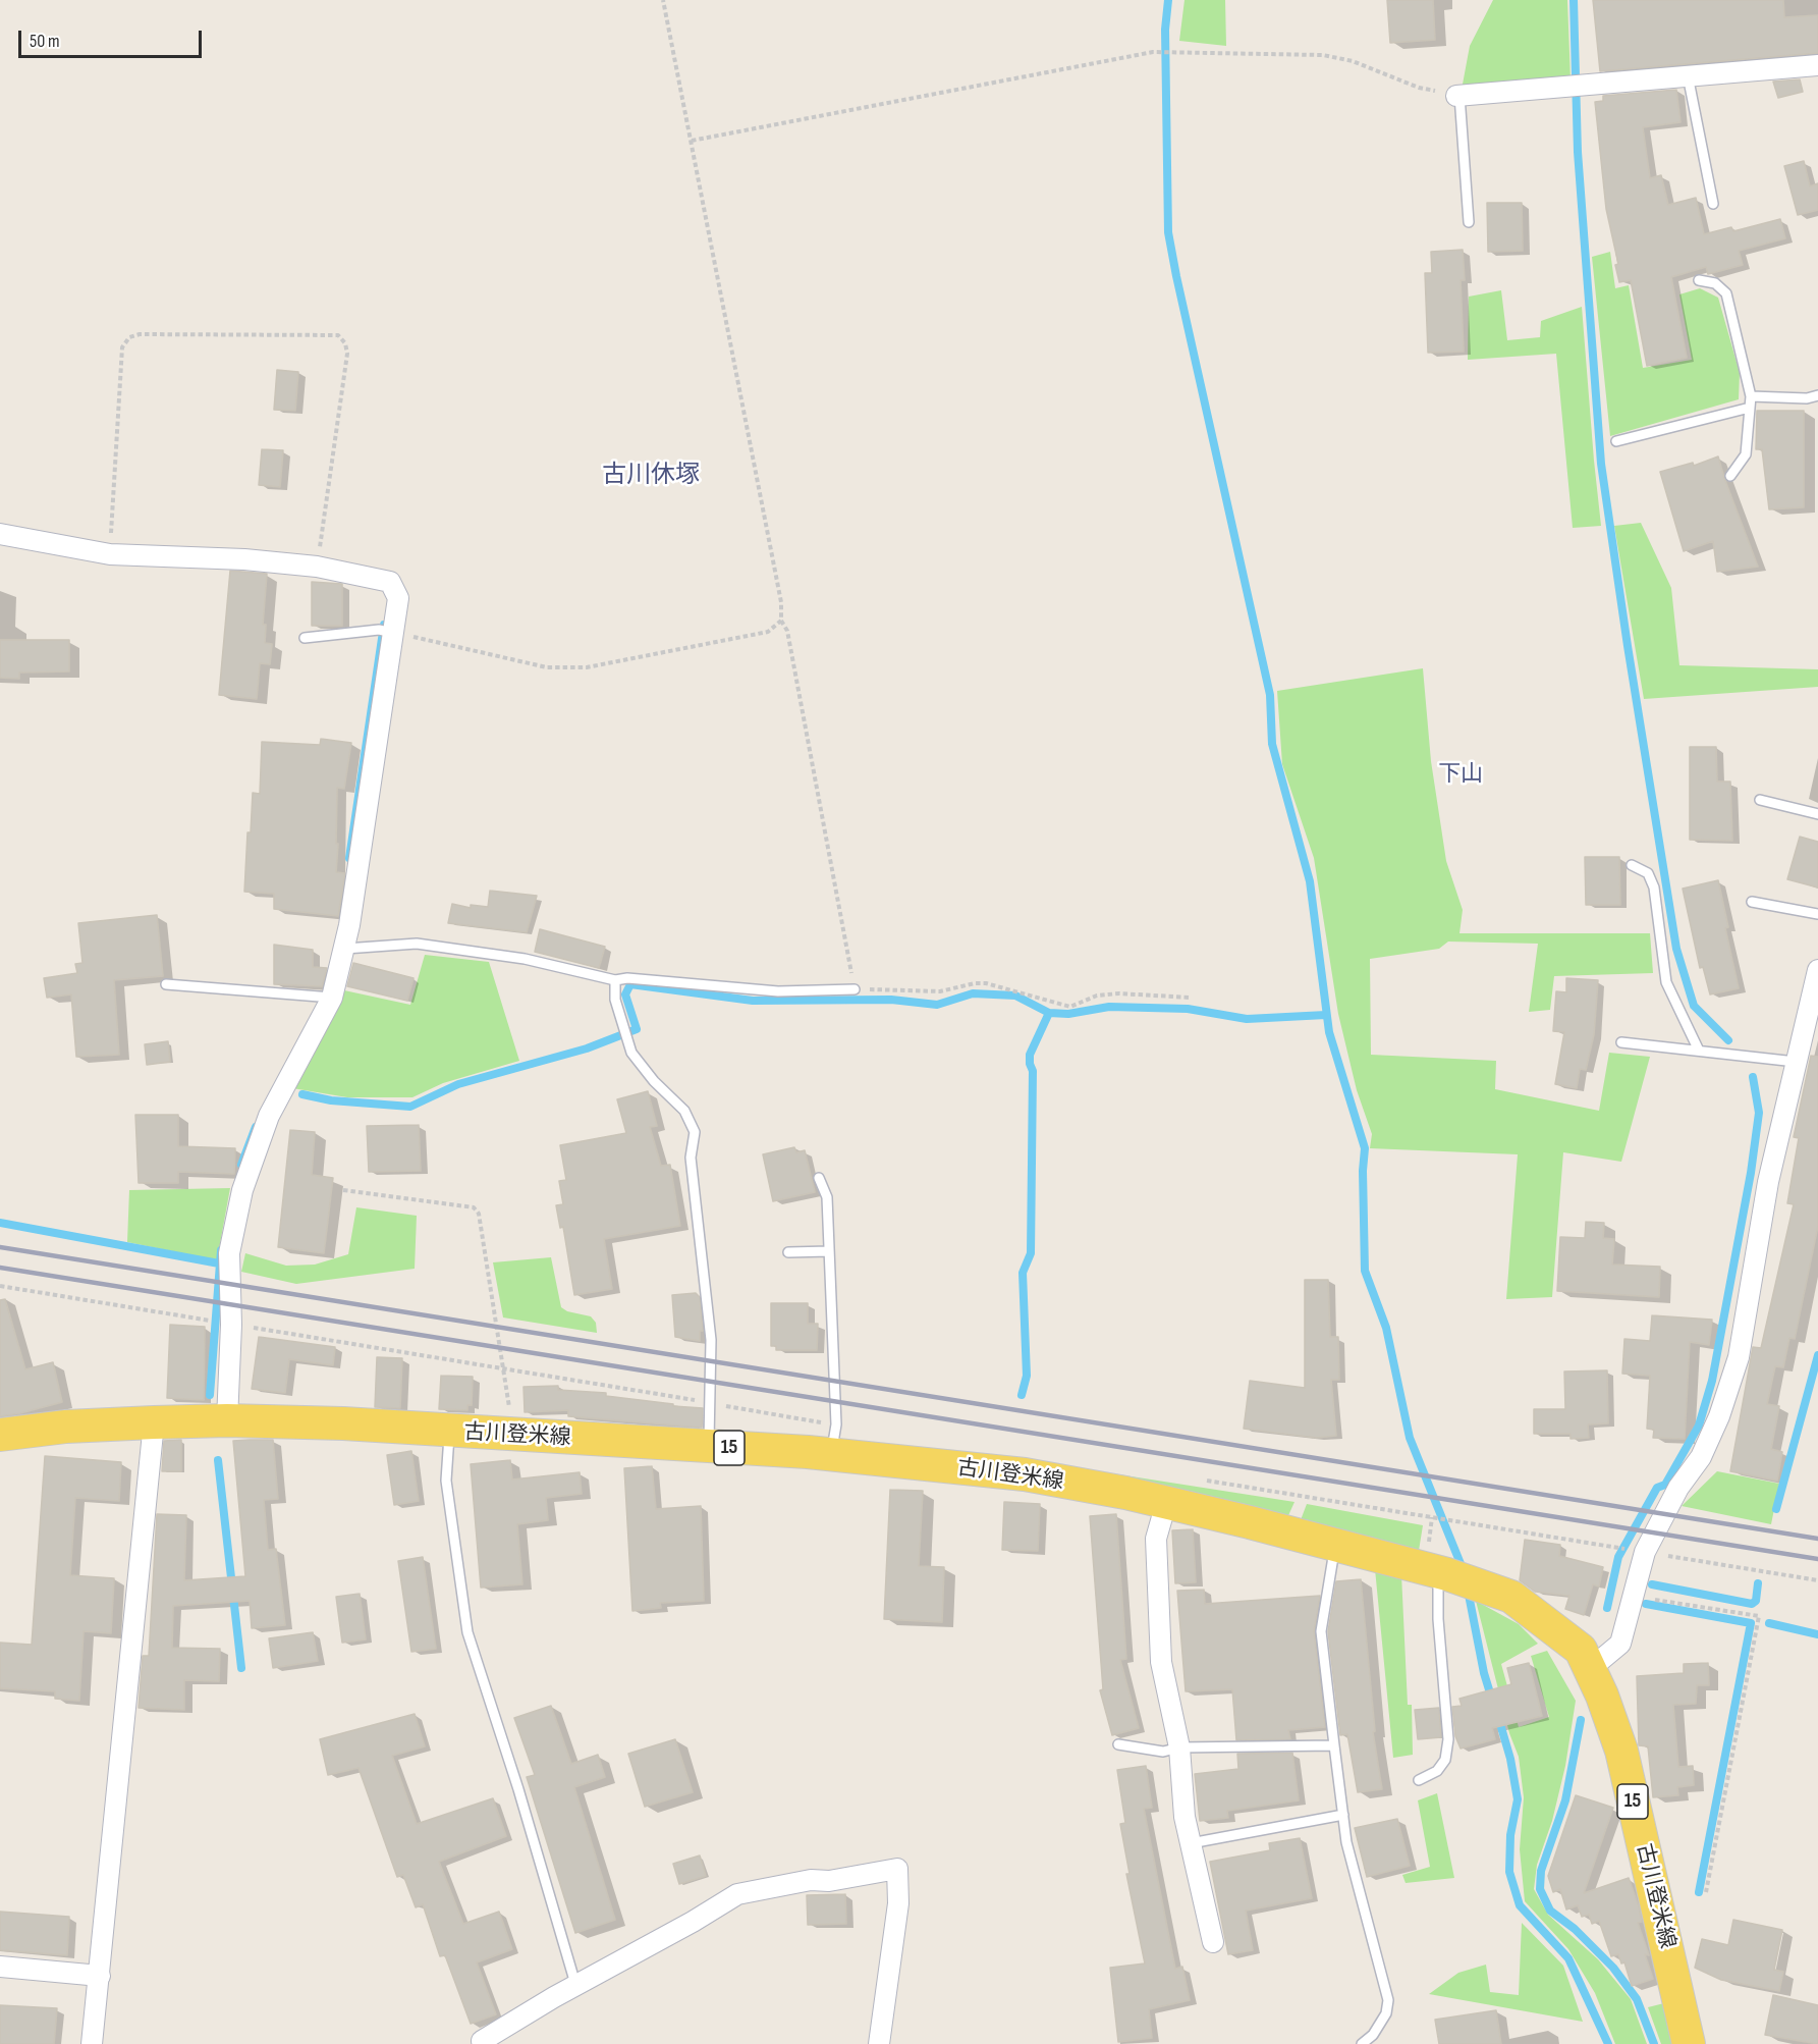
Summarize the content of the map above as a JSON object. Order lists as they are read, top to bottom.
{
  "streets": {
    "main road": ["古川登米線", "15"]
  },
  "districts": ["古川休塚", "下山"],
  "scale_bar": "50 m"
}
